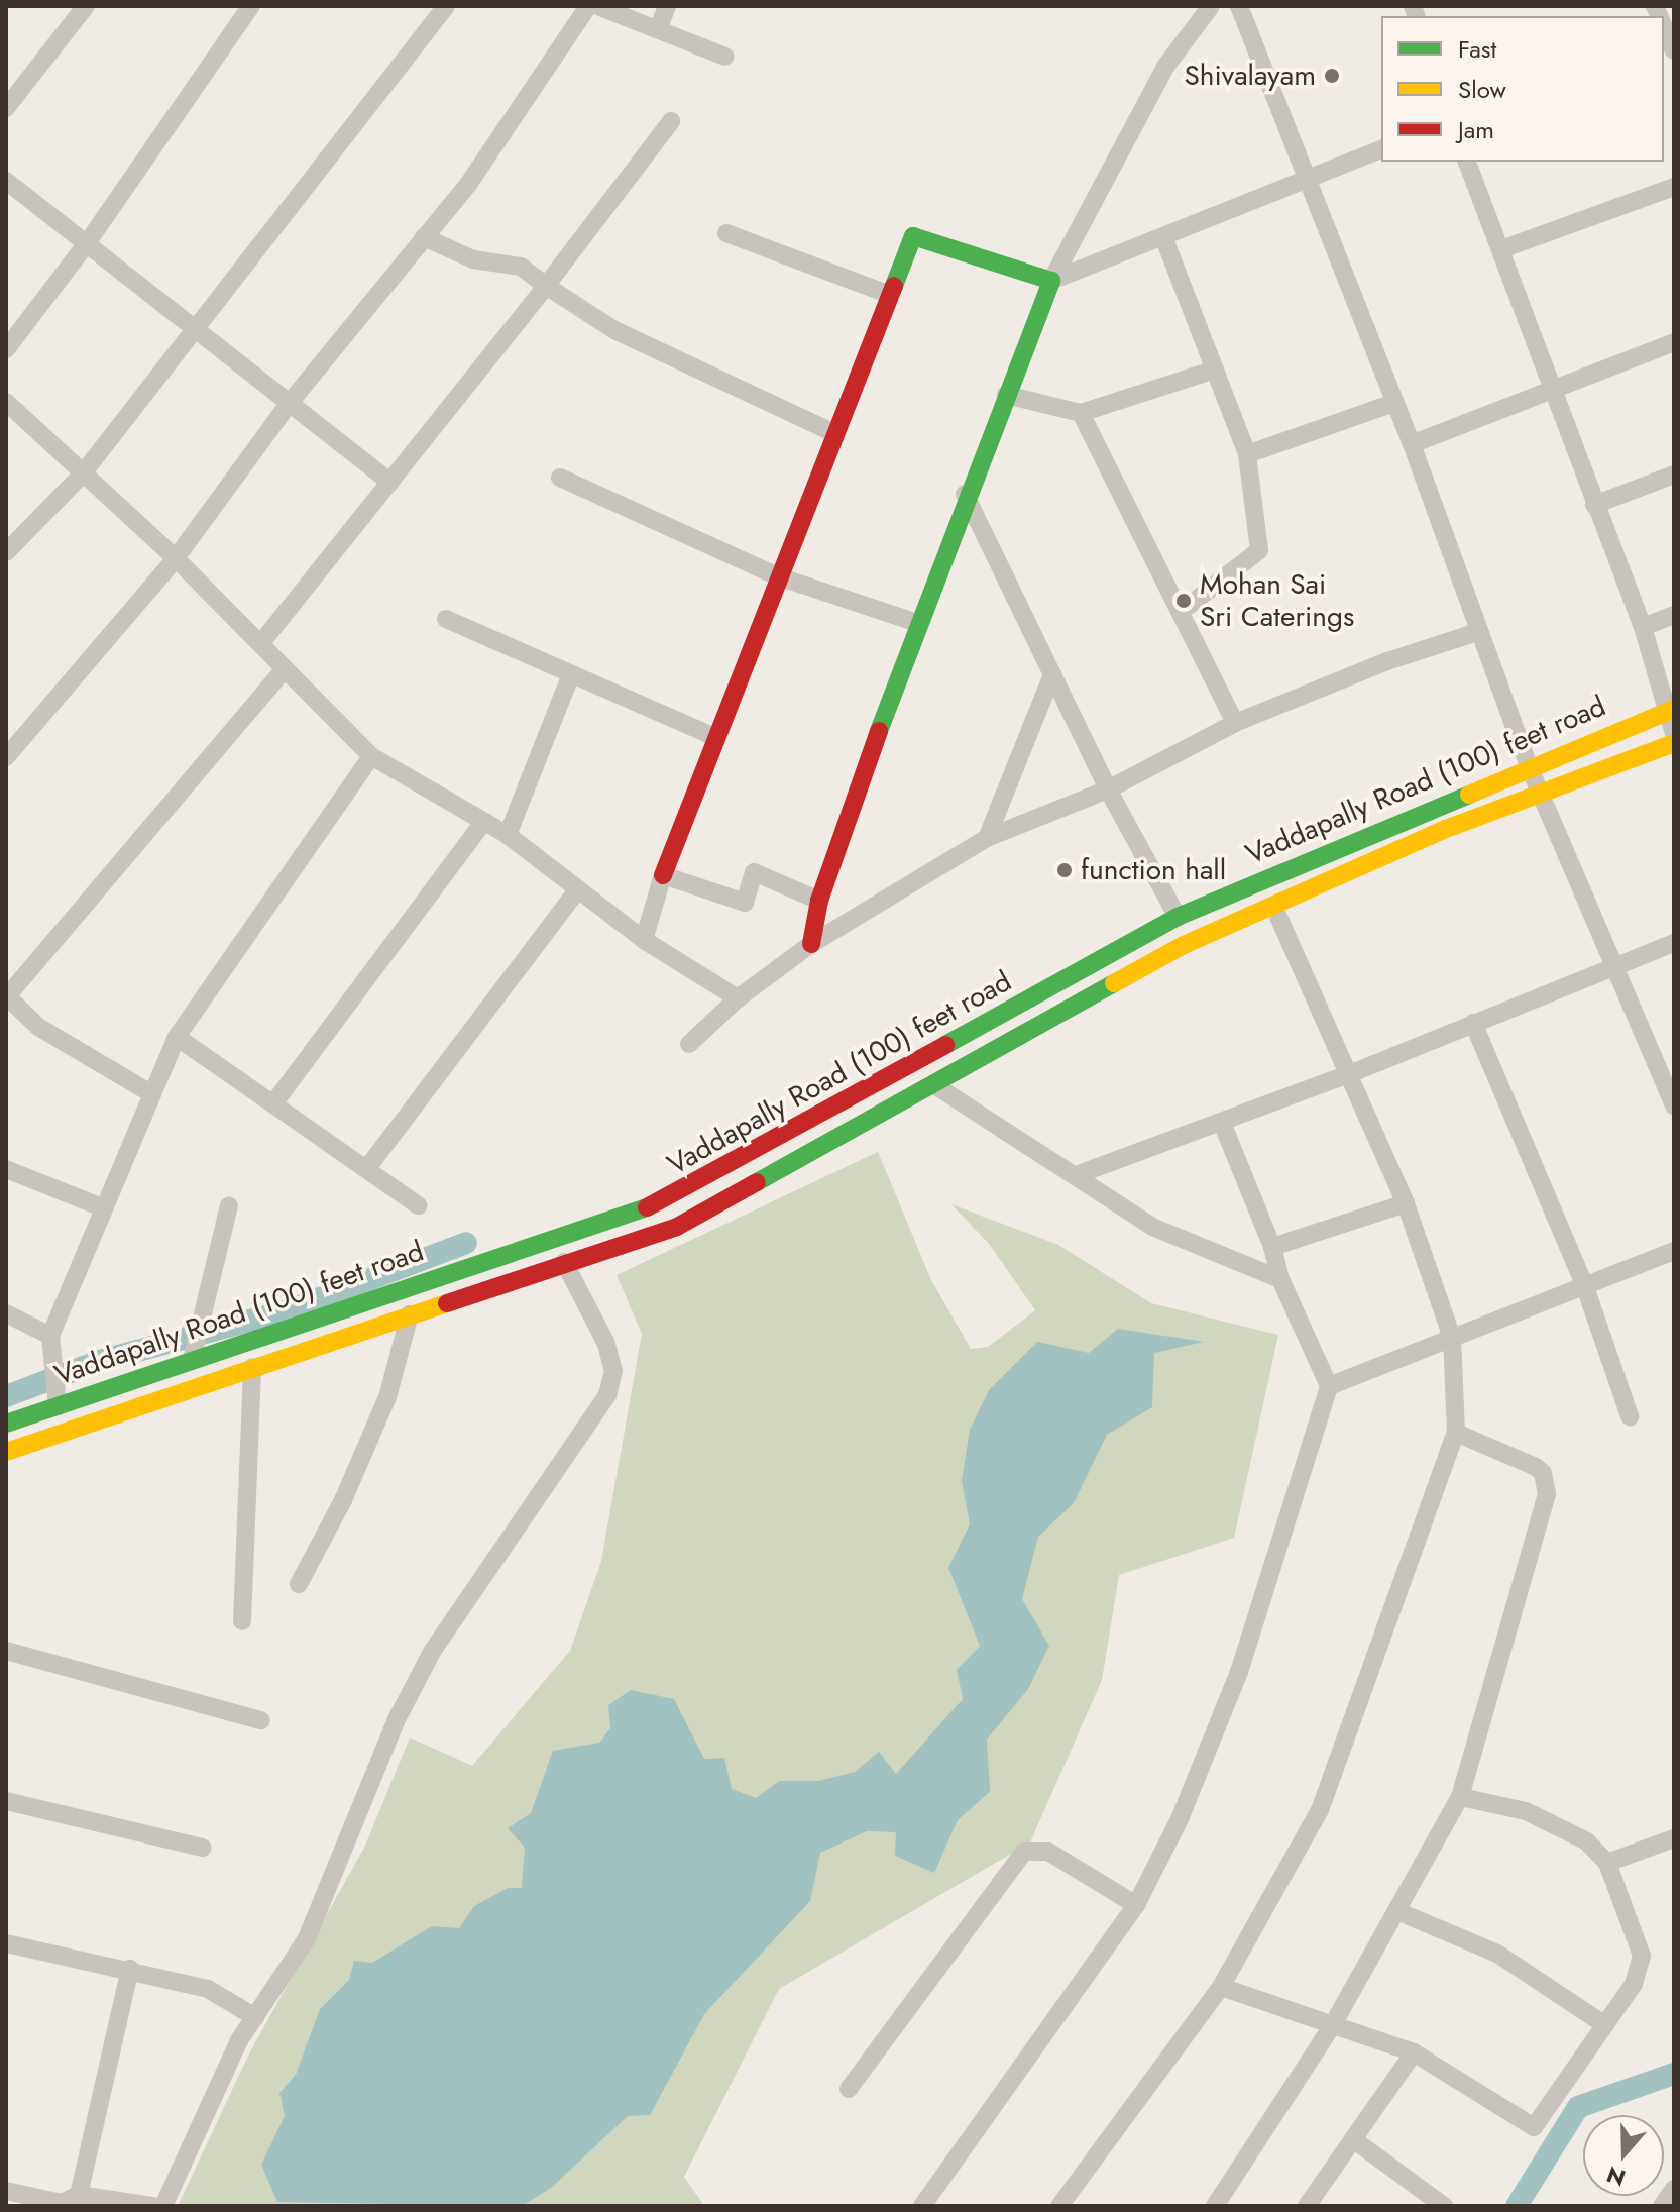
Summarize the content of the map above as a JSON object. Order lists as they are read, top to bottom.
{
  "streets": {
    "main road": ["Vaddapally Road (100) feet road"]
  },
  "places": ["Shivalayam", "Mohan Sai Sri Caterings", "function hall"],
  "legend": ["Fast", "Slow", "Jam"],
  "north": "bottom"
}
